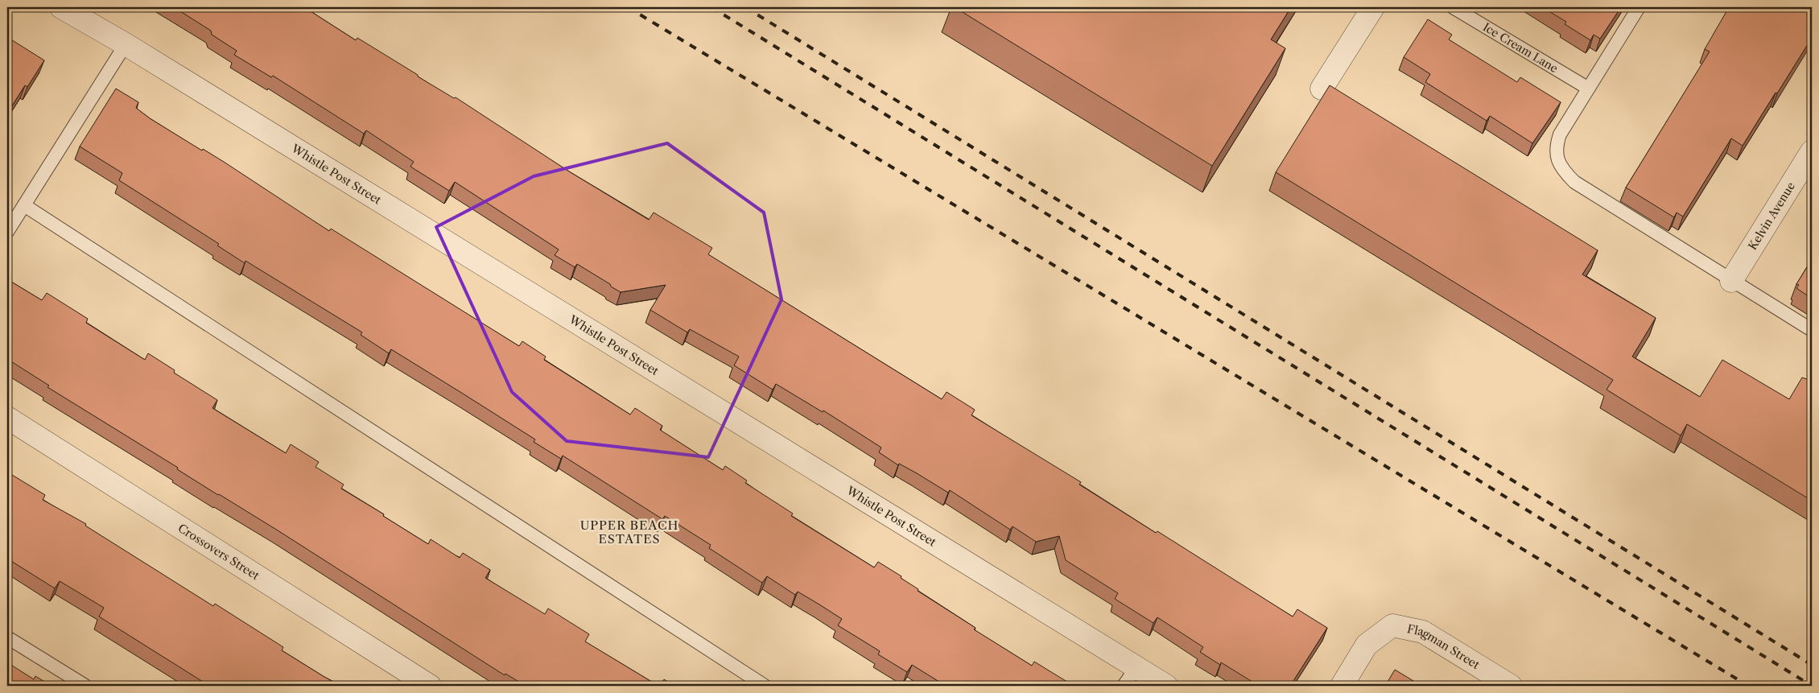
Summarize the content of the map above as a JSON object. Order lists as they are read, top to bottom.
{
  "streets": {
    "street": [
      "Whistle Post Street",
      "Kelvin Avenue",
      "Crossovers Street",
      "Flagman Street"
    ],
    "lane": ["Ice Cream Lane"]
  },
  "districts": ["UPPER BEACH ESTATES"]
}
